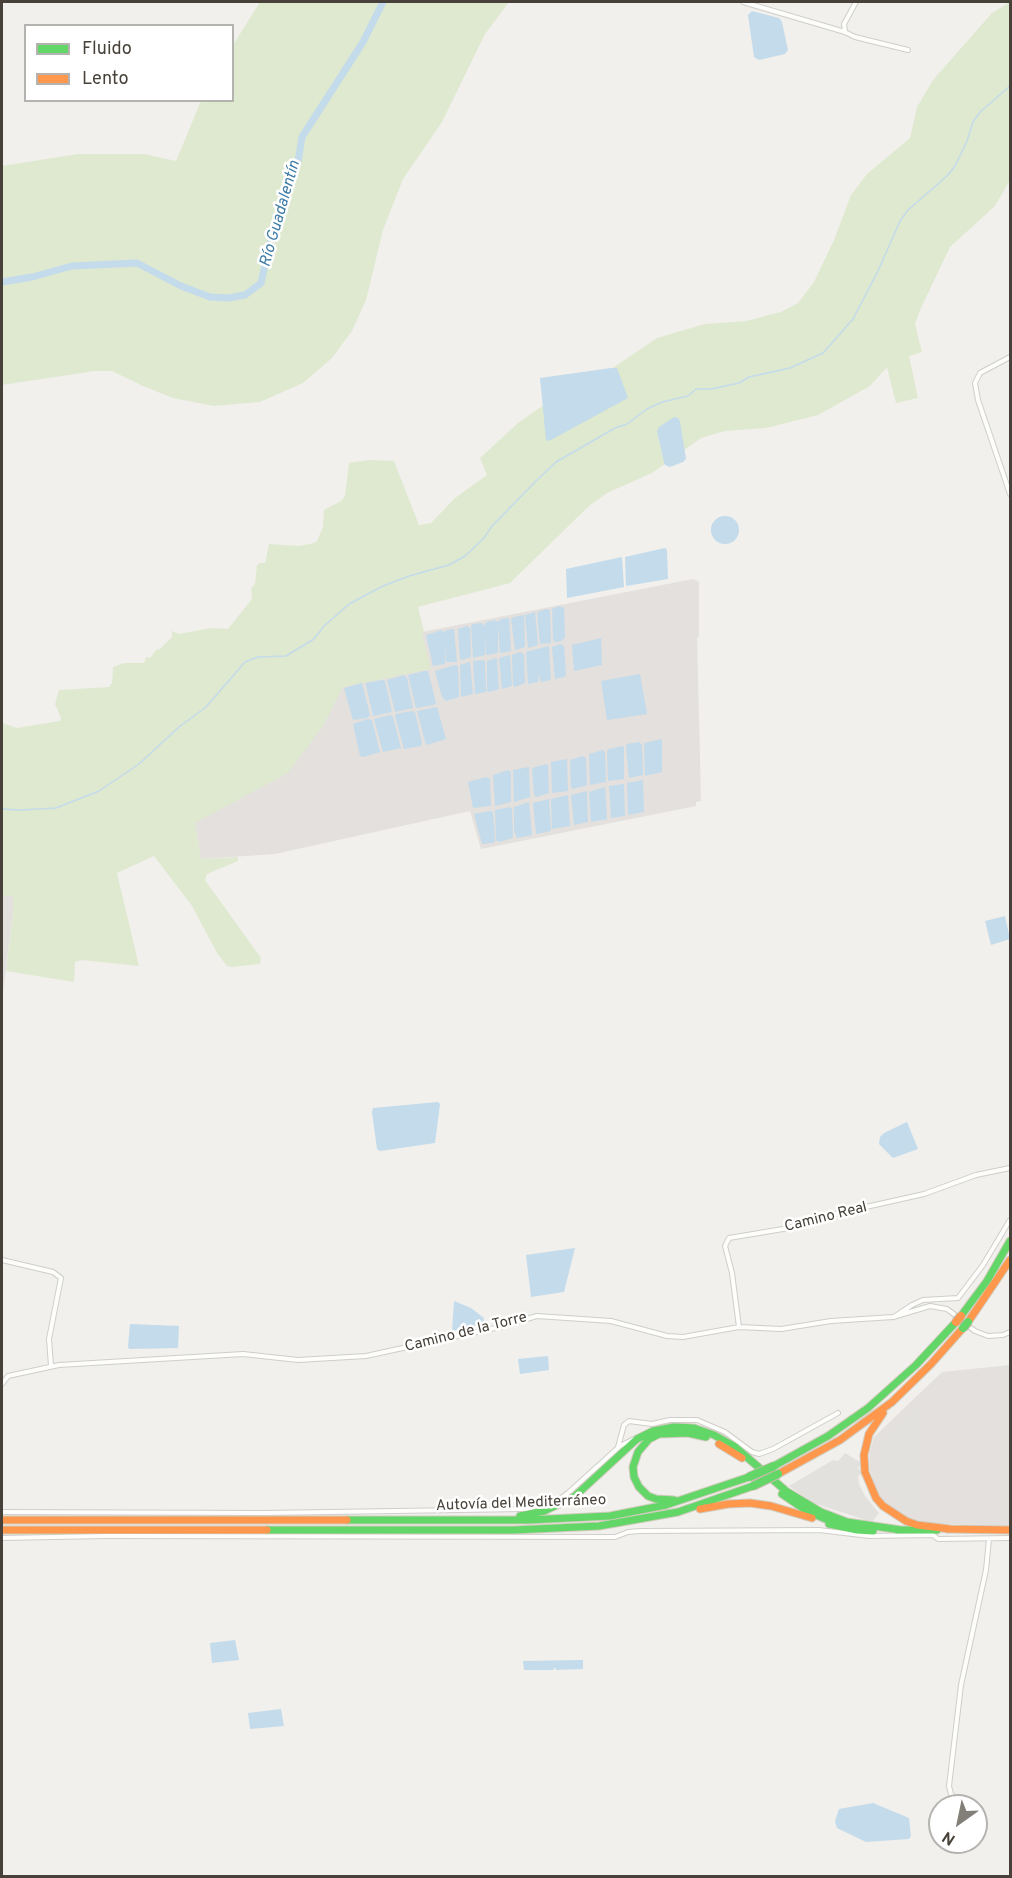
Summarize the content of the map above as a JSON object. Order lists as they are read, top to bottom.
{
  "streets": {
    "main road": ["Autovía del Mediterráneo"],
    "street": ["Camino Real", "Camino de la Torre"]
  },
  "crossings": [
    ["Camino Real", "Camino de la Torre"]
  ],
  "water": ["Río Guadalentín"],
  "legend": ["Fluido", "Lento"],
  "north": "bottom left"
}
